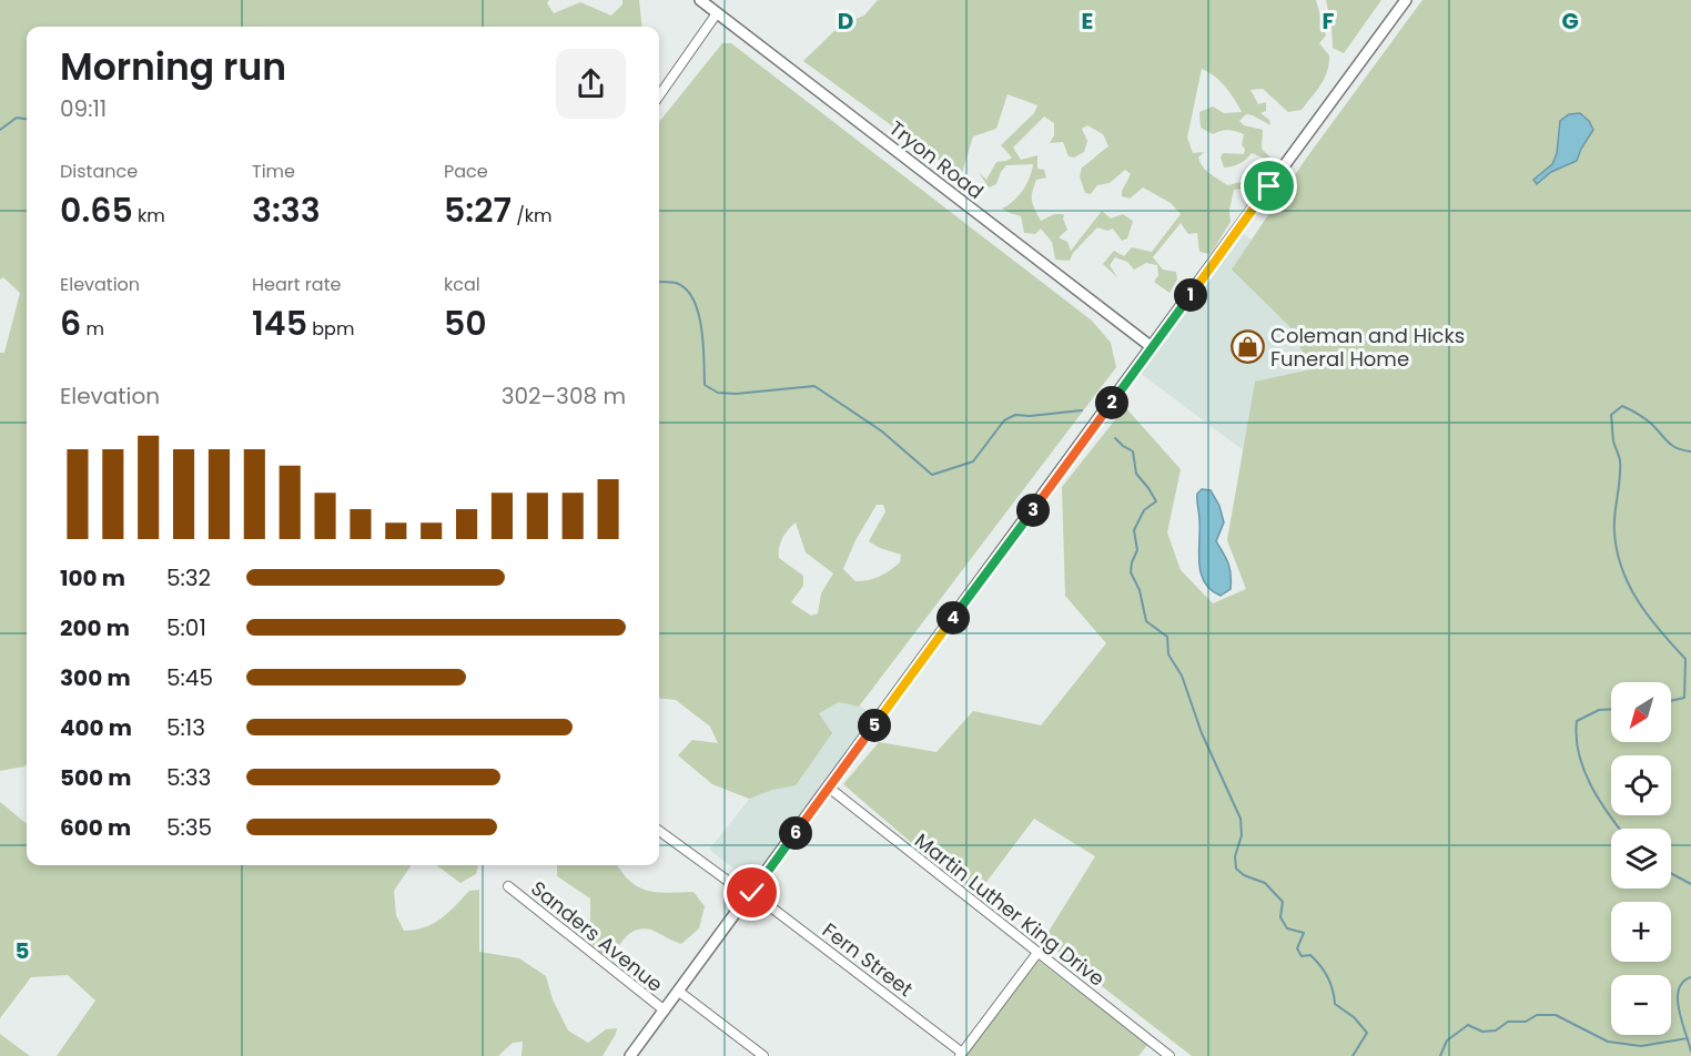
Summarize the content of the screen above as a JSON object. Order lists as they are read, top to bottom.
{
  "streets": {
    "street": [
      "Tryon Road",
      "Martin Luther King Drive",
      "Sanders Avenue",
      "Fern Street"
    ]
  },
  "places": {
    "shop": ["Coleman and Hicks Funeral Home"]
  },
  "north": "bottom left",
  "page": {
    "heading": ["Morning run", "09:11"],
    "stats": [
      ["Distance", "0.65 km"],
      ["Time", "3:33"],
      ["Pace", "5:27 /km"],
      ["Elevation", "6 m"],
      ["Heart rate", "145 bpm"],
      ["kcal", "50"]
    ],
    "pins": [
      "1",
      "2",
      "3",
      "4",
      "5",
      "6"
    ],
    "chart": ["Elevation", "302–308 m"],
    "list": [
      {
        "name": "100 m",
        "note": "5:32"
      },
      {
        "name": "200 m",
        "note": "5:01"
      },
      {
        "name": "300 m",
        "note": "5:45"
      },
      {
        "name": "400 m",
        "note": "5:13"
      },
      {
        "name": "500 m",
        "note": "5:33"
      },
      {
        "name": "600 m",
        "note": "5:35"
      }
    ],
    "map_buttons": ["+", "−"]
  },
  "grid": {
    "columns": [
      "D",
      "E",
      "F",
      "G"
    ],
    "rows": ["5"]
  }
}
